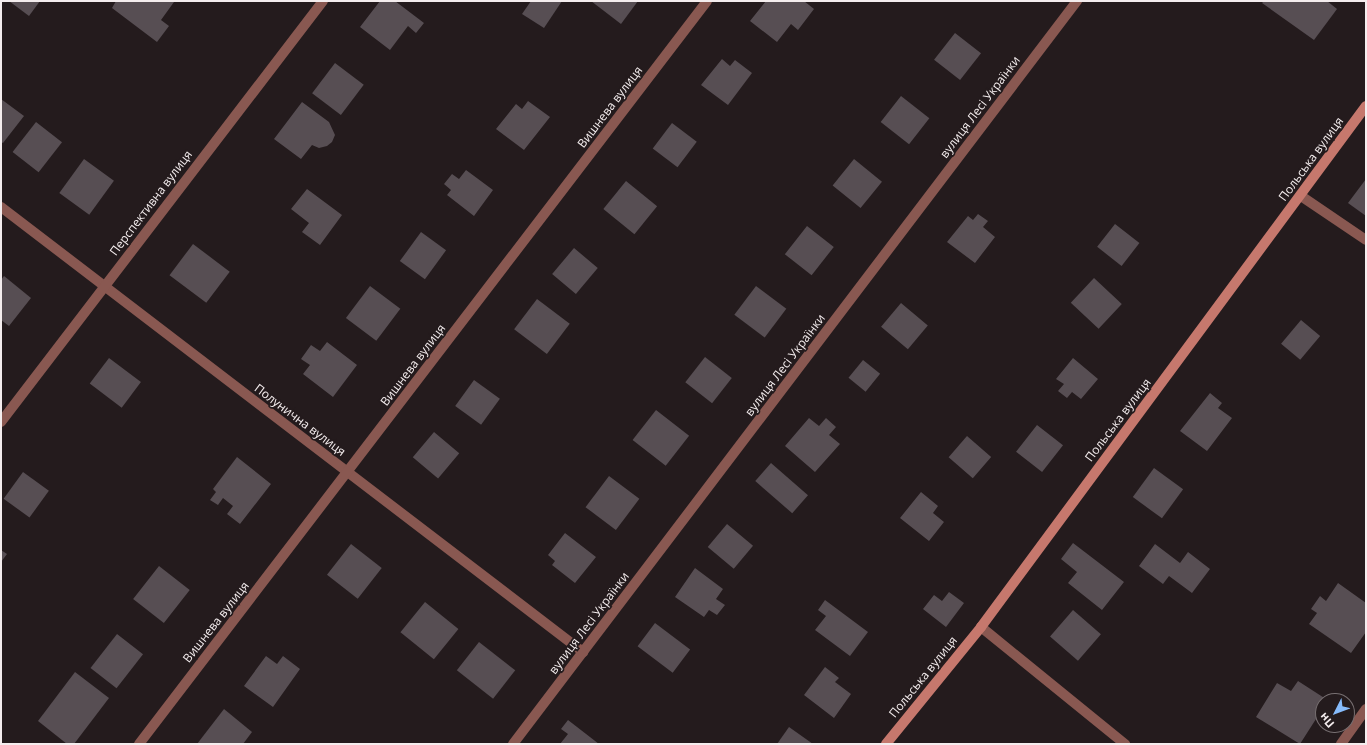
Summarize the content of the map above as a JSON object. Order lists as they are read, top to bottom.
{
  "streets": {
    "street": [
      "Вишнева вулиця",
      "вулиця Лесі Українки",
      "Польська вулиця",
      "Перспективна вулиця",
      "Полунична вулиця"
    ]
  },
  "crossings": [
    ["Вишнева вулиця", "Полунична вулиця"],
    ["вулиця Лесі Українки", "Полунична вулиця"],
    ["Перспективна вулиця", "Полунична вулиця"]
  ],
  "north": "bottom left"
}
